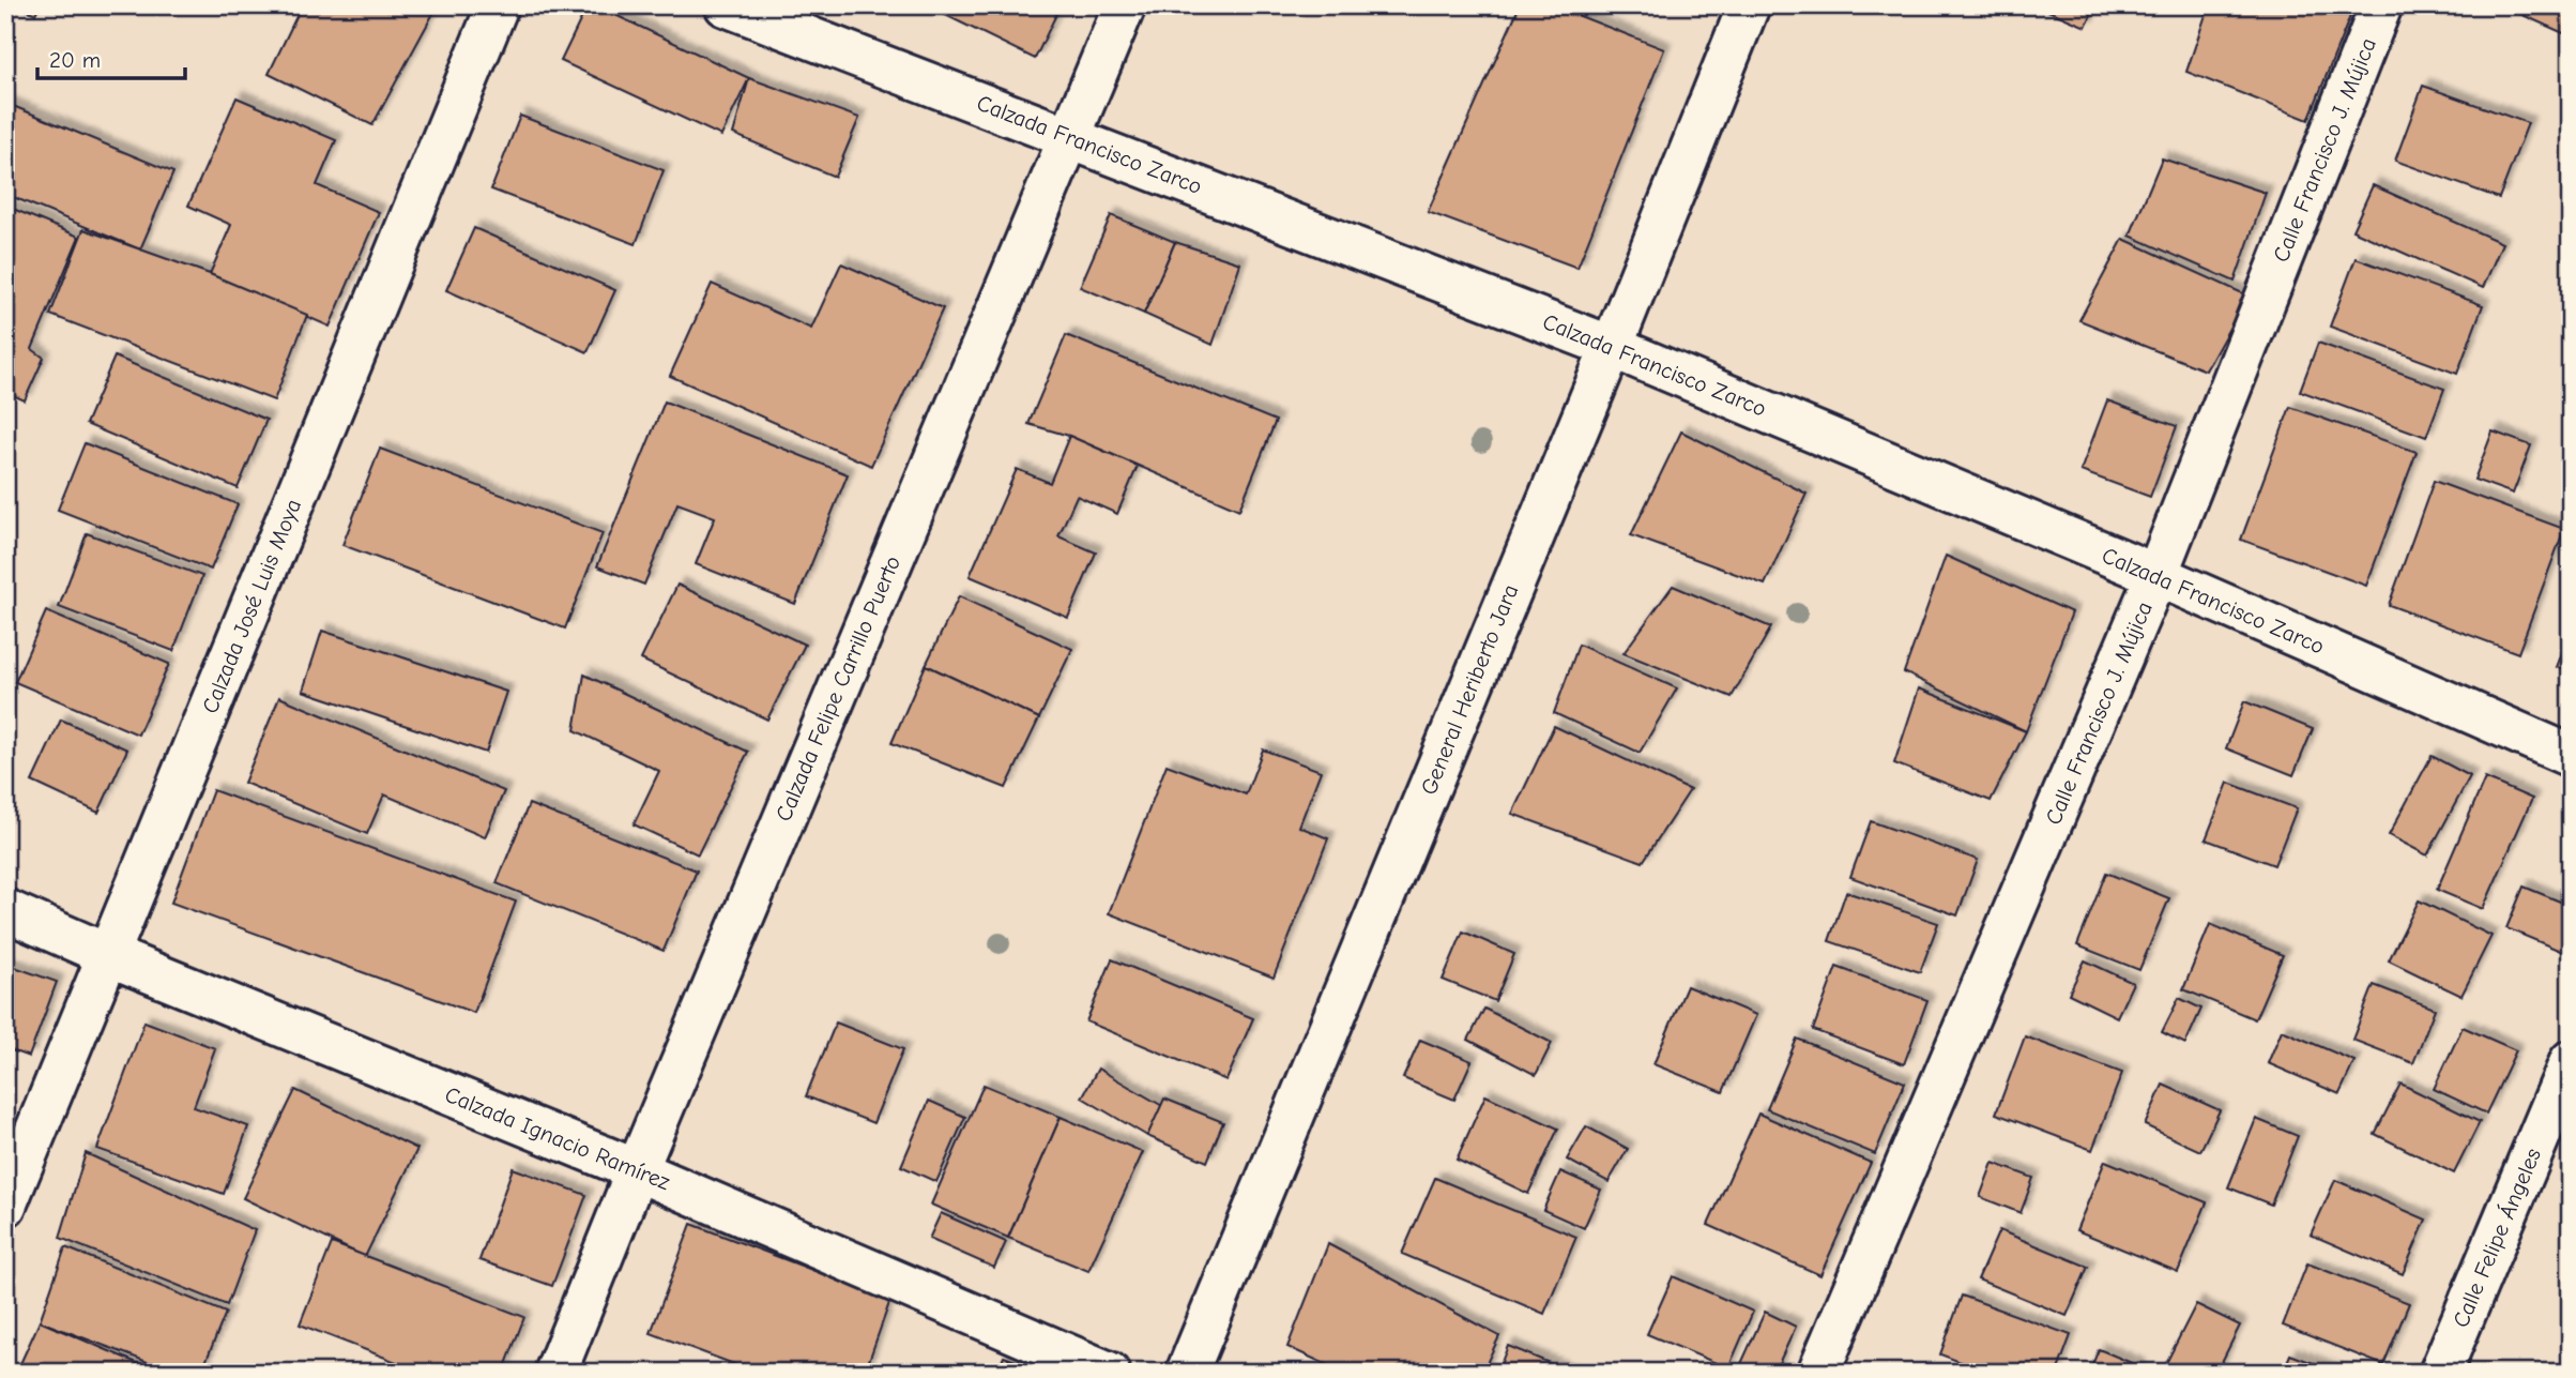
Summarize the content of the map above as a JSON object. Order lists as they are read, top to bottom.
{
  "streets": {
    "street": [
      "Calzada Francisco Zarco",
      "Calle Francisco J. Mújica",
      "Calzada José Luis Moya",
      "Calzada Felipe Carrillo Puerto",
      "General Heriberto Jara",
      "Calzada Ignacio Ramírez",
      "Calle Felipe Ángeles"
    ]
  },
  "crossings": [
    ["Calzada Francisco Zarco", "Calle Francisco J. Mújica"],
    ["Calzada Francisco Zarco", "Calzada Felipe Carrillo Puerto"],
    ["Calzada Francisco Zarco", "General Heriberto Jara"],
    ["Calzada José Luis Moya", "Calzada Ignacio Ramírez"],
    ["Calzada Felipe Carrillo Puerto", "Calzada Ignacio Ramírez"]
  ],
  "scale_bar": "20 m"
}
